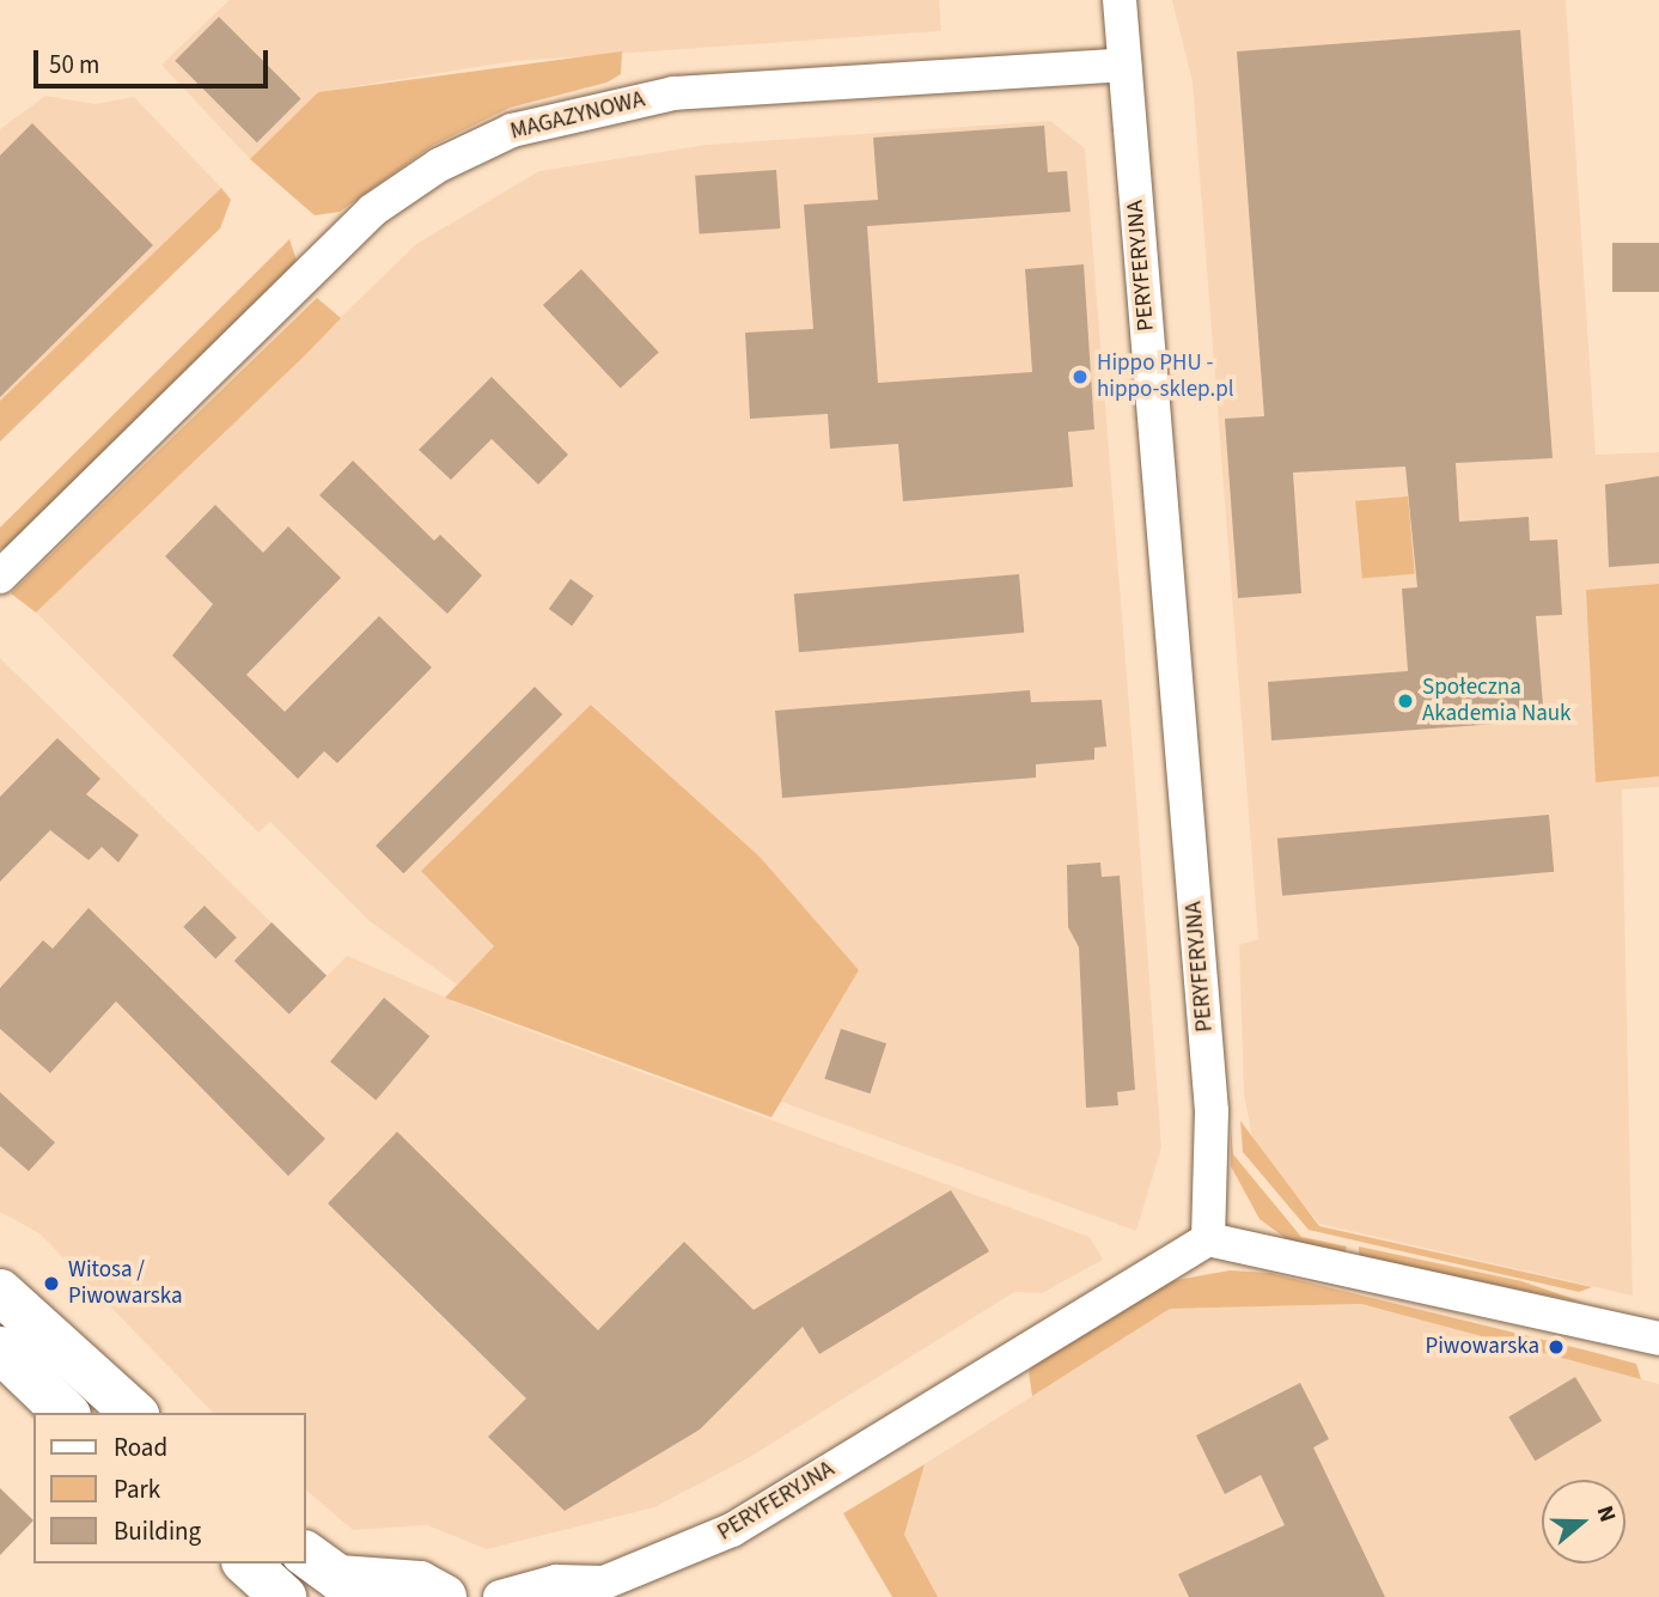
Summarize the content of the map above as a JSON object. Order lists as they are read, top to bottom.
{
  "streets": {
    "street": ["MAGAZYNOWA", "PERYFERYJNA"]
  },
  "crossings": [
    ["MAGAZYNOWA", "PERYFERYJNA"]
  ],
  "places": [
    "Hippo PHU - hippo-sklep.pl",
    "Społeczna Akademia Nauk",
    "Witosa / Piwowarska",
    "Piwowarska"
  ],
  "legend": ["Road", "Park", "Building"],
  "scale_bar": "50 m",
  "north": "right"
}
